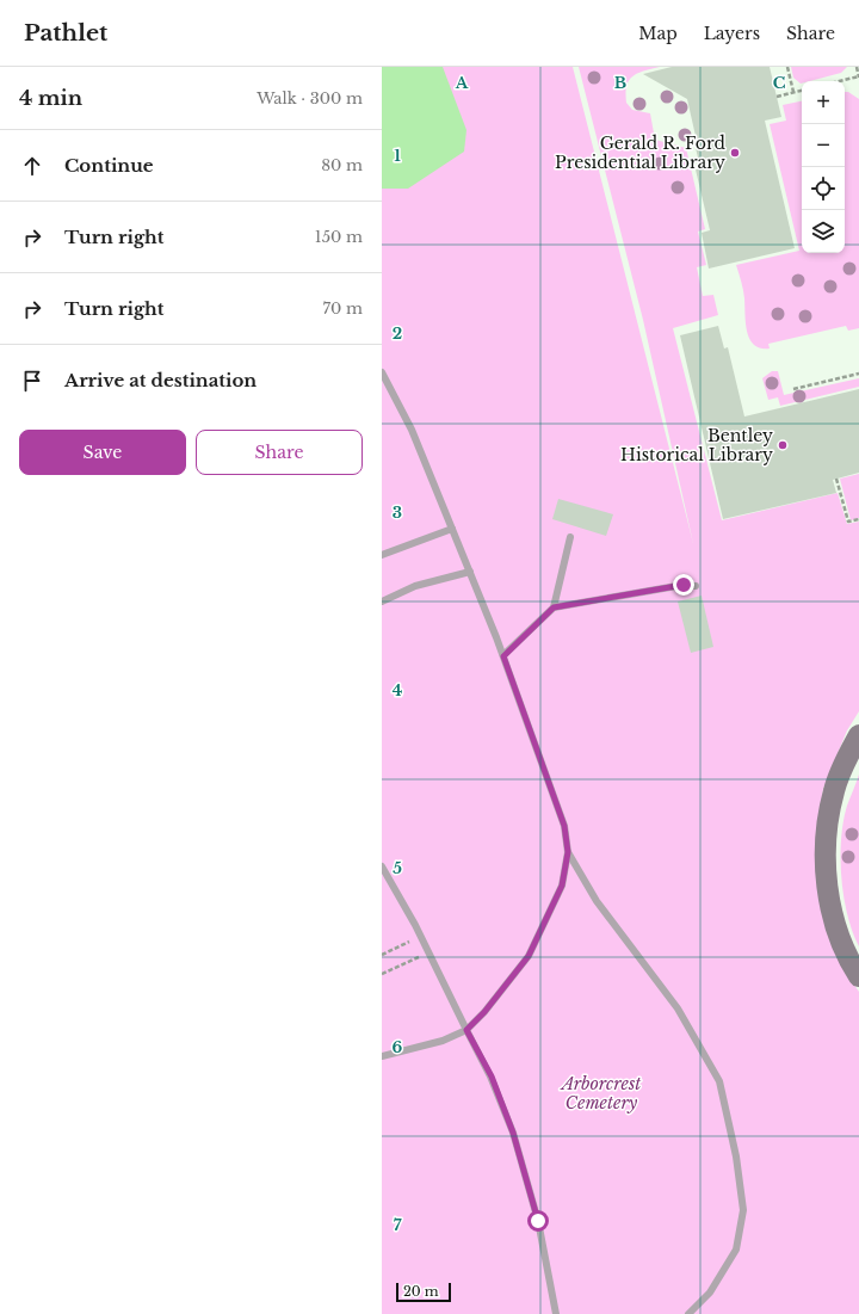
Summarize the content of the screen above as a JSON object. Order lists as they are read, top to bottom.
{
  "parks": ["Arborcrest Cemetery"],
  "places": ["Gerald R. Ford Presidential Library", "Bentley Historical Library"],
  "scale_bar": "20 m",
  "page": {
    "header": "Pathlet",
    "nav": ["Map", "Layers", "Share"],
    "heading": ["4 min", "Walk · 300 m"],
    "map_buttons": ["+", "−"],
    "list": [
      ["Continue", "80 m"],
      ["Turn right", "150 m"],
      ["Turn right", "70 m"],
      "Arrive at destination"
    ],
    "buttons": ["Save", "Share"],
    "scale": "20 m"
  },
  "grid": {
    "columns": ["A", "B", "C"],
    "rows": [
      "1",
      "2",
      "3",
      "4",
      "5",
      "6",
      "7"
    ]
  }
}
